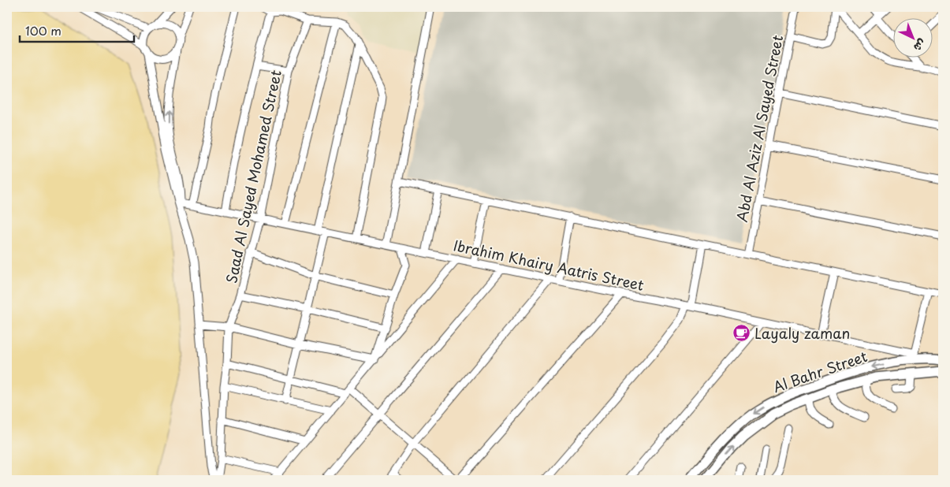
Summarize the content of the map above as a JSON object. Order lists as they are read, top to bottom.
{
  "streets": {
    "main road": ["Al Bahr Street"],
    "street": ["Abd Al Aziz Al Sayed Street", "Saad Al Sayed Mohamed Street", "Ibrahim Khairy Aatris Street"]
  },
  "crossings": [
    ["Saad Al Sayed Mohamed Street", "Ibrahim Khairy Aatris Street"],
    ["Ibrahim Khairy Aatris Street", "Al Bahr Street"]
  ],
  "places": {
    "cafe": ["Layaly zaman"]
  },
  "scale_bar": "100 m",
  "north": "bottom right"
}
